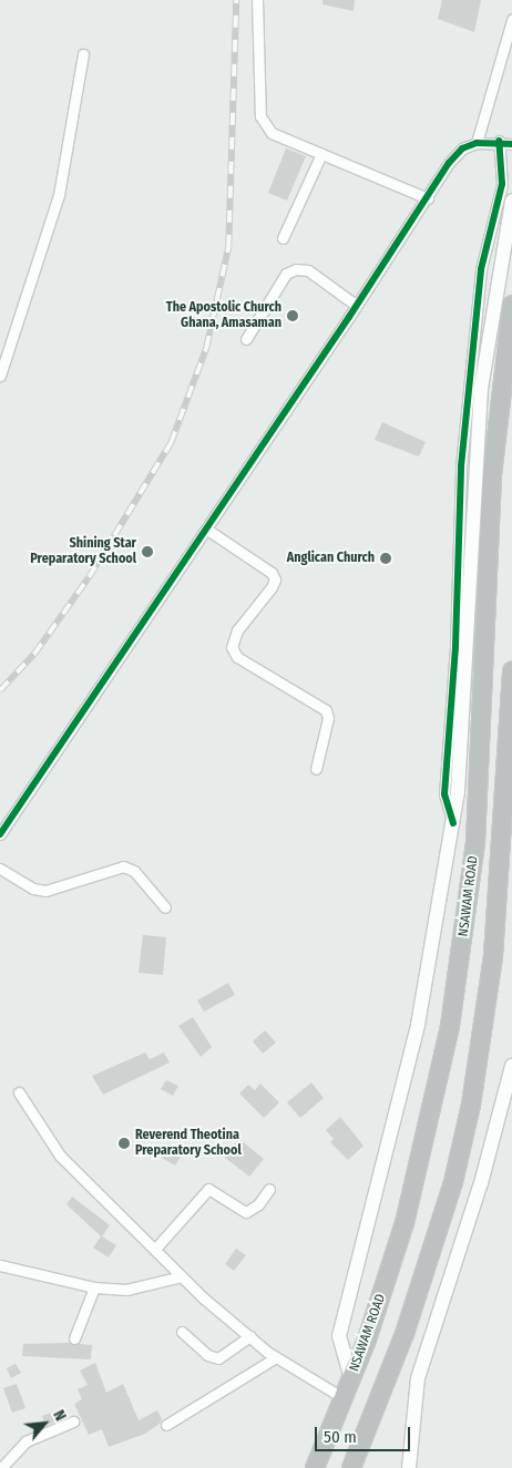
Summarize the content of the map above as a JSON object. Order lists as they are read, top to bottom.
{
  "streets": {
    "highway": ["NSAWAM ROAD"]
  },
  "places": [
    "The Apostolic Church Ghana, Amasaman",
    "Shining Star Preparatory School",
    "Anglican Church",
    "Reverend Theotina Preparatory School"
  ],
  "scale_bar": "50 m",
  "north": "top right"
}
